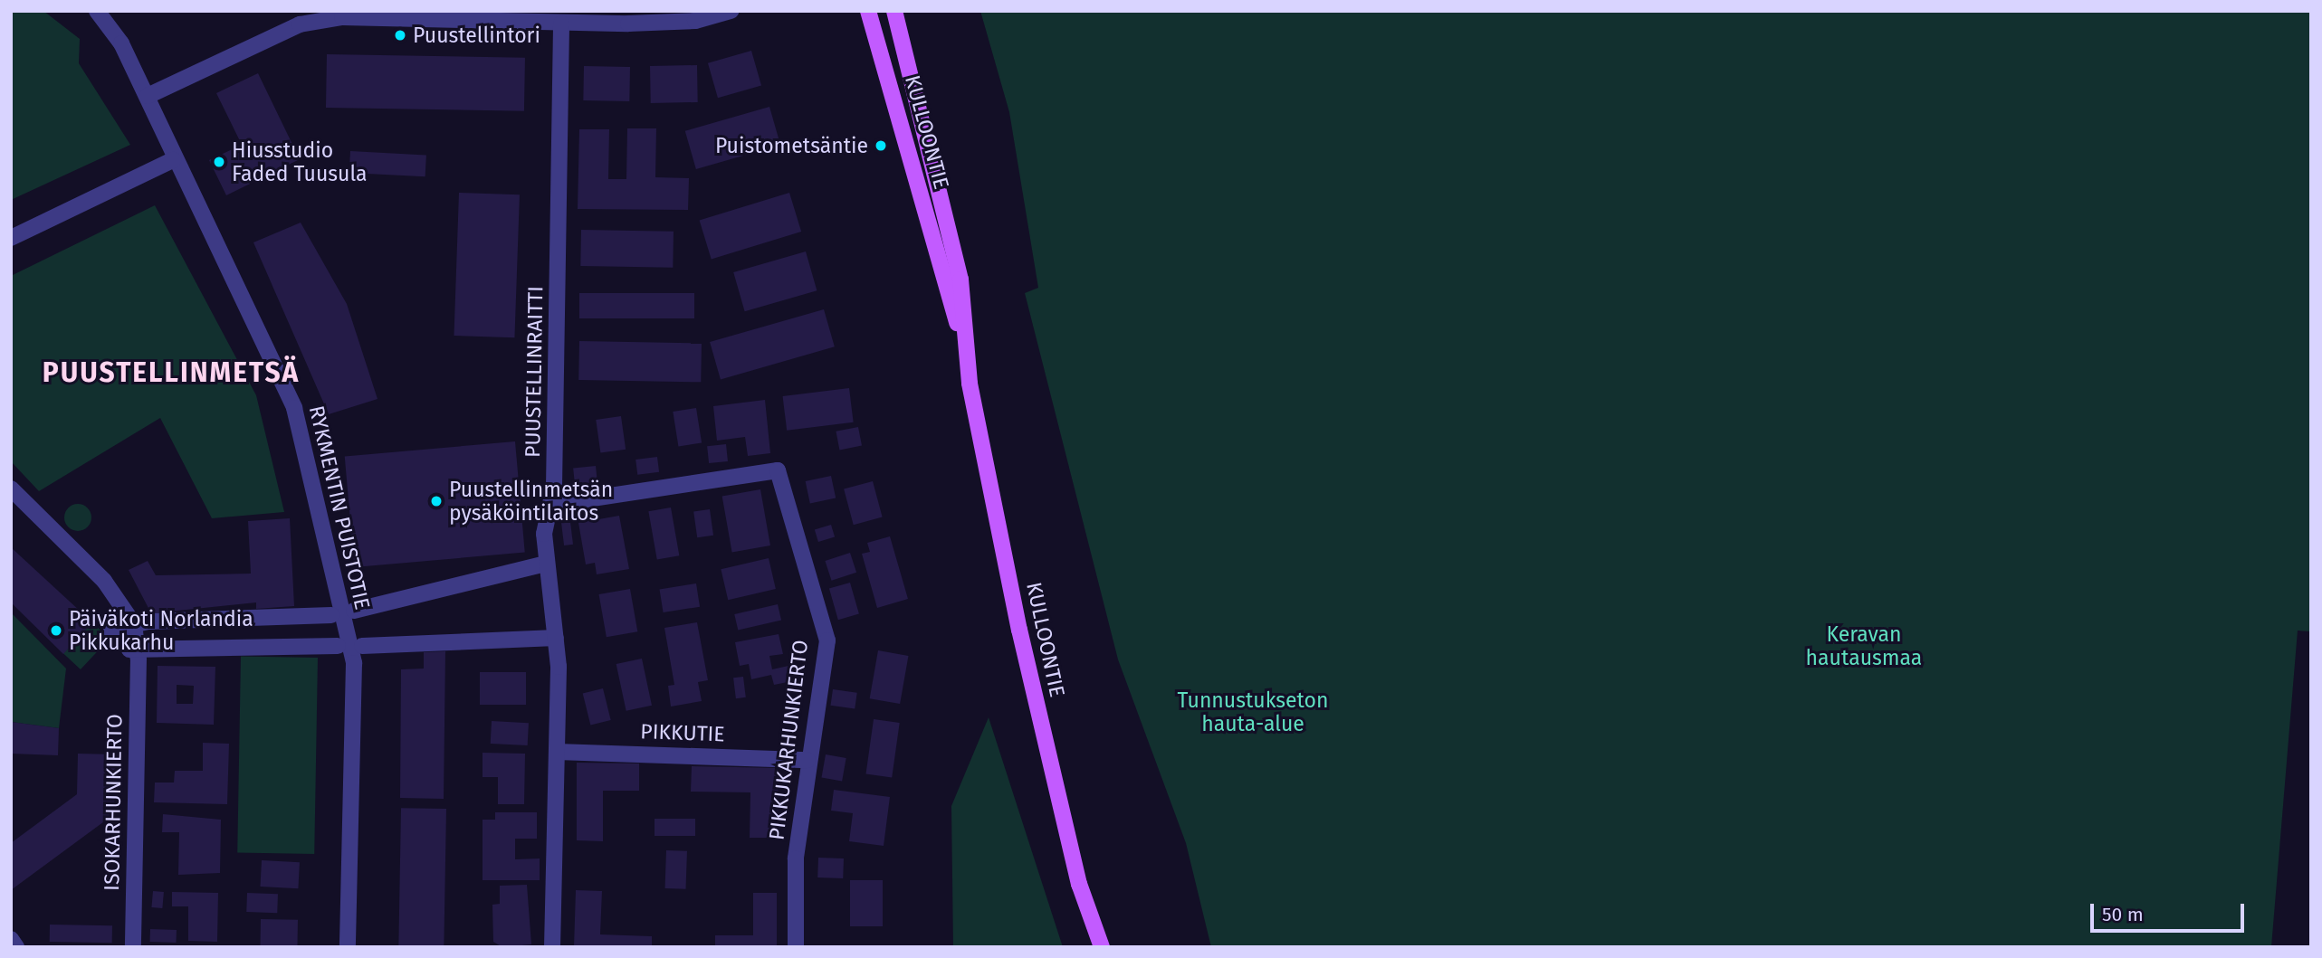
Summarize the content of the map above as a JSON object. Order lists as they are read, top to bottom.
{
  "streets": {
    "main road": ["KULLOONTIE"],
    "street": [
      "PUUSTELLINRAITTI",
      "RYKMENTIN PUISTOTIE",
      "PIKKUTIE",
      "PIKKUKARHUNKIERTO",
      "ISOKARHUNKIERTO"
    ]
  },
  "crossings": [
    ["PUUSTELLINRAITTI", "PIKKUTIE"],
    ["PUUSTELLINRAITTI", "PIKKUKARHUNKIERTO"],
    ["PIKKUTIE", "PIKKUKARHUNKIERTO"]
  ],
  "districts": ["PUUSTELLINMETSÄ"],
  "parks": ["Keravan hautausmaa", "Tunnustukseton hauta-alue"],
  "places": [
    "Puustellintori",
    "Puistometsäntie",
    "Hiusstudio Faded Tuusula",
    "Puustellinmetsän pysäköintilaitos",
    "Päiväkoti Norlandia Pikkukarhu"
  ],
  "scale_bar": "50 m"
}
